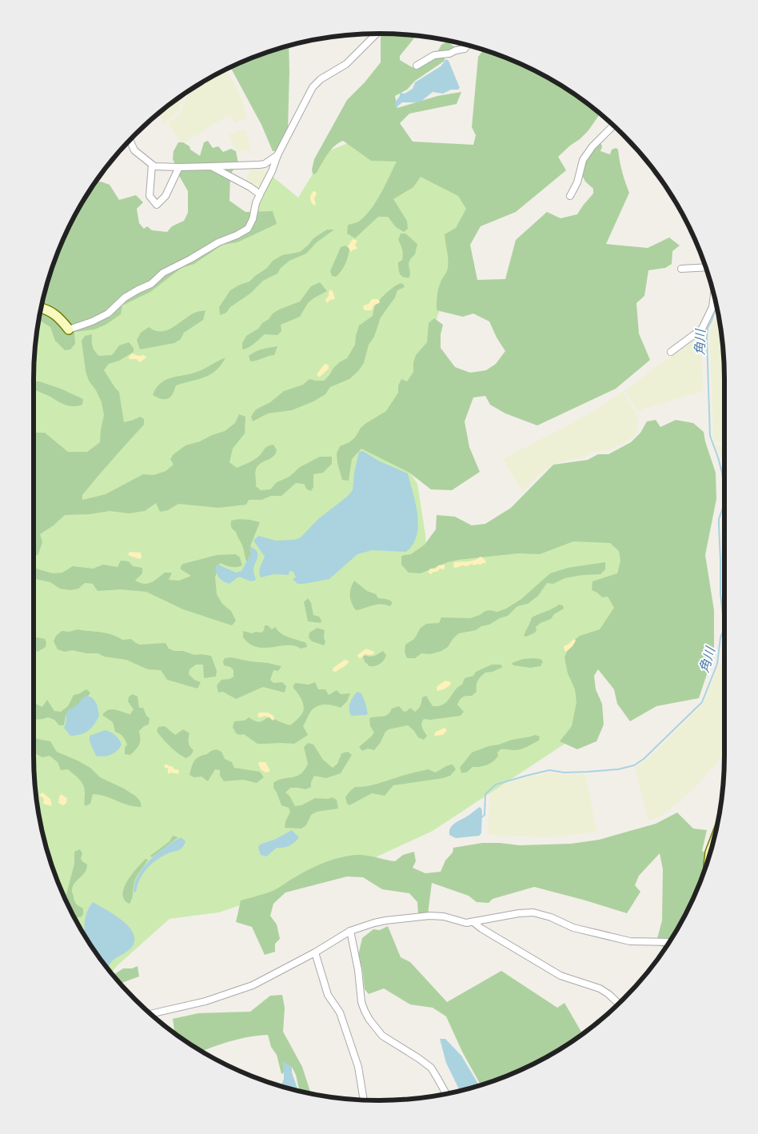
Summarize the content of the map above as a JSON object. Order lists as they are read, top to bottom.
{
  "water": ["角川"]
}
